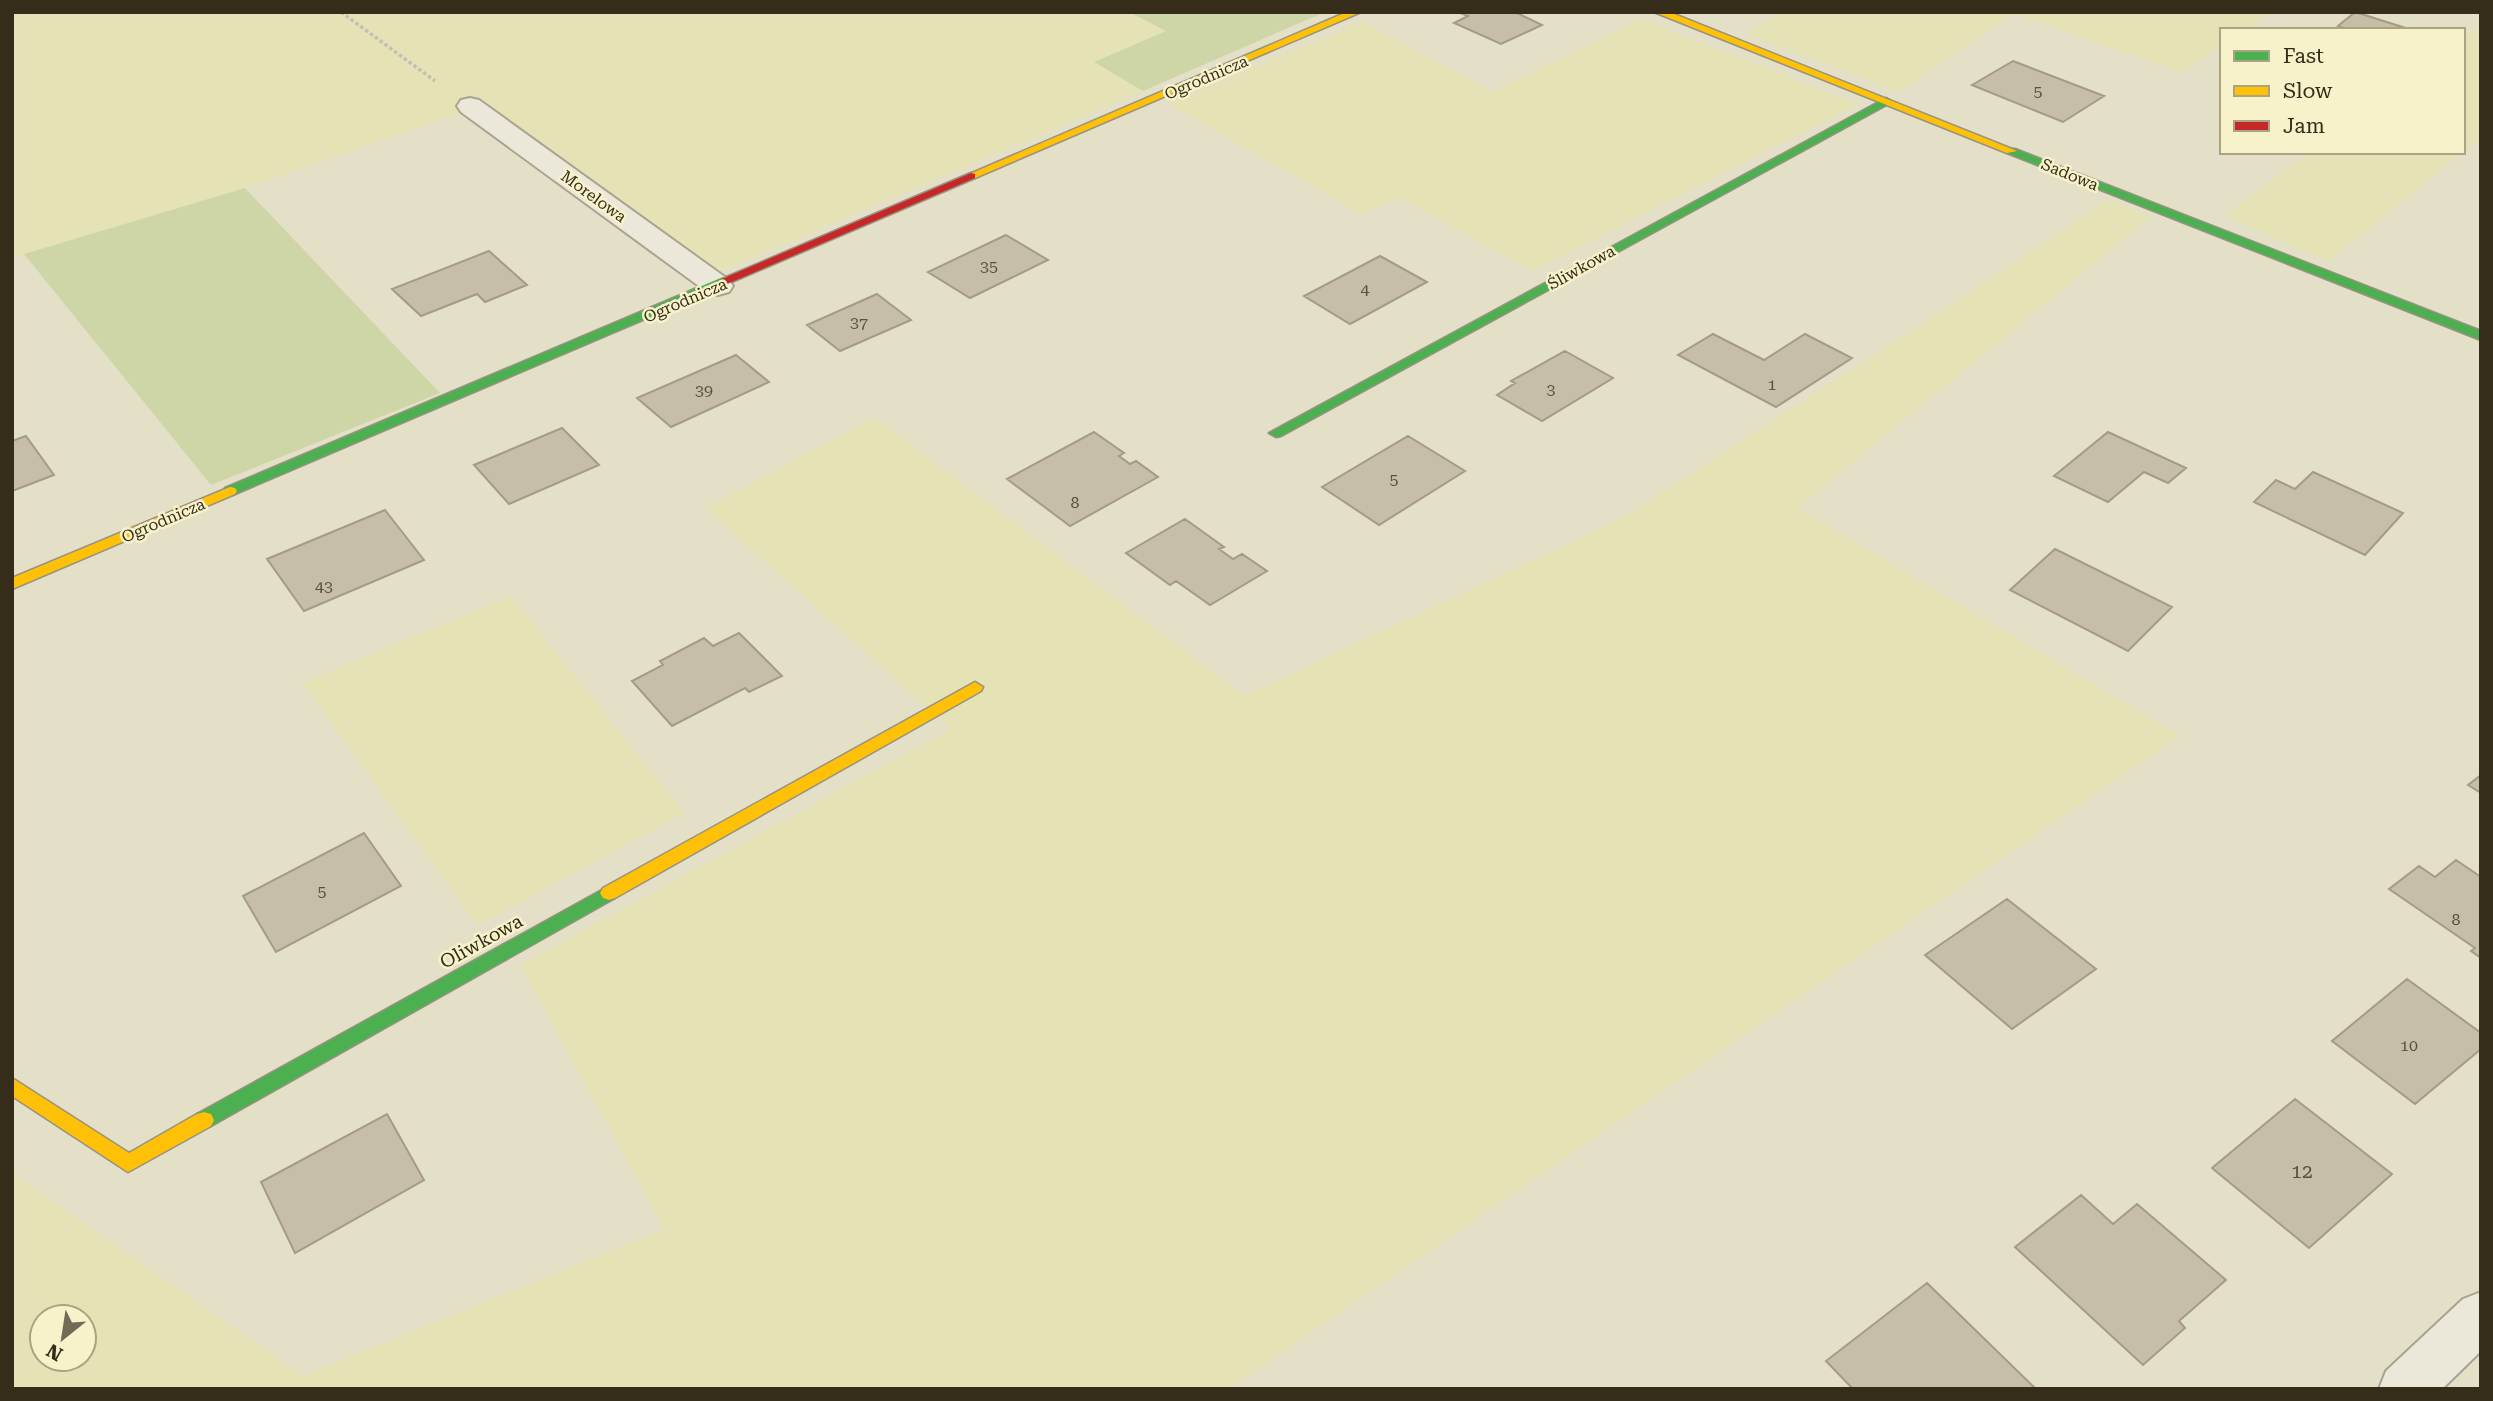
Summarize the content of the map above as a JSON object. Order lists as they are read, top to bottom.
{
  "streets": {
    "street": [
      "Ogrodnicza",
      "Sadowa",
      "Morelowa",
      "Śliwkowa",
      "Oliwkowa"
    ]
  },
  "crossings": [
    ["Ogrodnicza", "Morelowa"],
    ["Sadowa", "Śliwkowa"]
  ],
  "house_numbers": [
    "5",
    "35",
    "4",
    "37",
    "1",
    "3",
    "39",
    "5",
    "8",
    "43",
    "5",
    "8",
    "10",
    "12"
  ],
  "legend": ["Fast", "Slow", "Jam"],
  "north": "bottom left"
}
